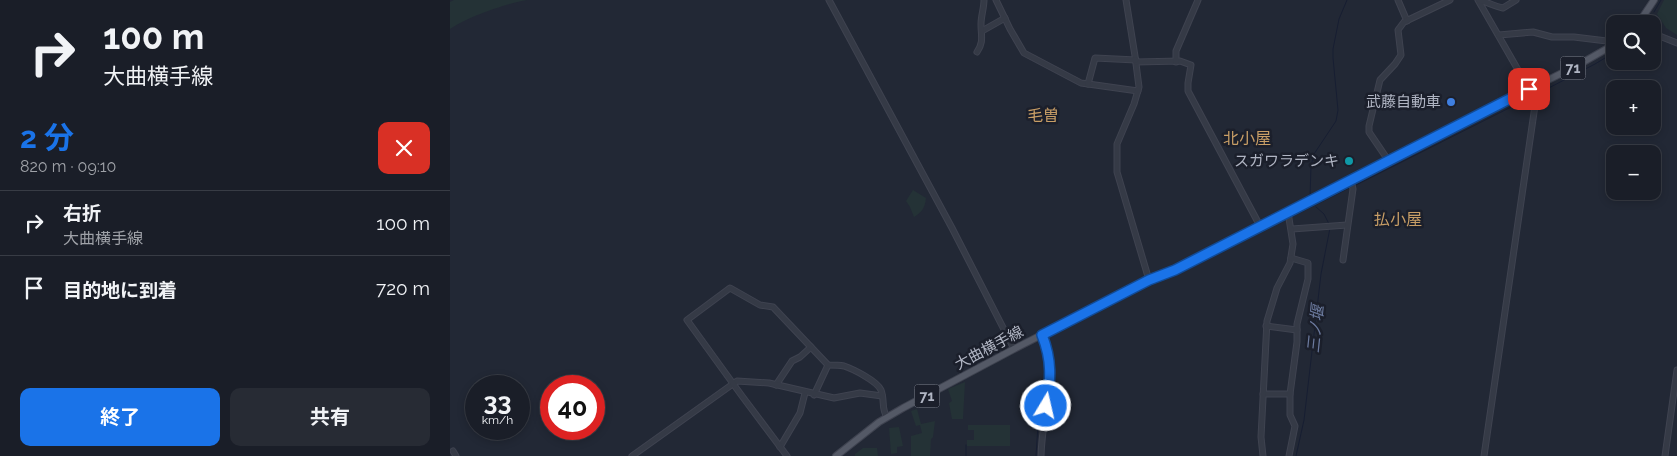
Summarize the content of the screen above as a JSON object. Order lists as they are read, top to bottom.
{
  "streets": {
    "main road": ["71", "大曲横手線"]
  },
  "districts": ["毛曽", "北小屋", "払小屋"],
  "water": ["三ノ堰"],
  "places": ["武藤自動車", "スガワラデンキ"],
  "page": {
    "turn": ["100 m", "大曲横手線"],
    "map_buttons": ["+", "−"],
    "heading": ["2 分", "820 m · 09:10"],
    "list": [
      {
        "name": "右折",
        "note": "大曲横手線",
        "value": "100 m"
      },
      {
        "name": "目的地に到着",
        "value": "720 m"
      }
    ],
    "speed": "33 km/h",
    "limit": "40",
    "buttons": ["終了", "共有"]
  }
}
